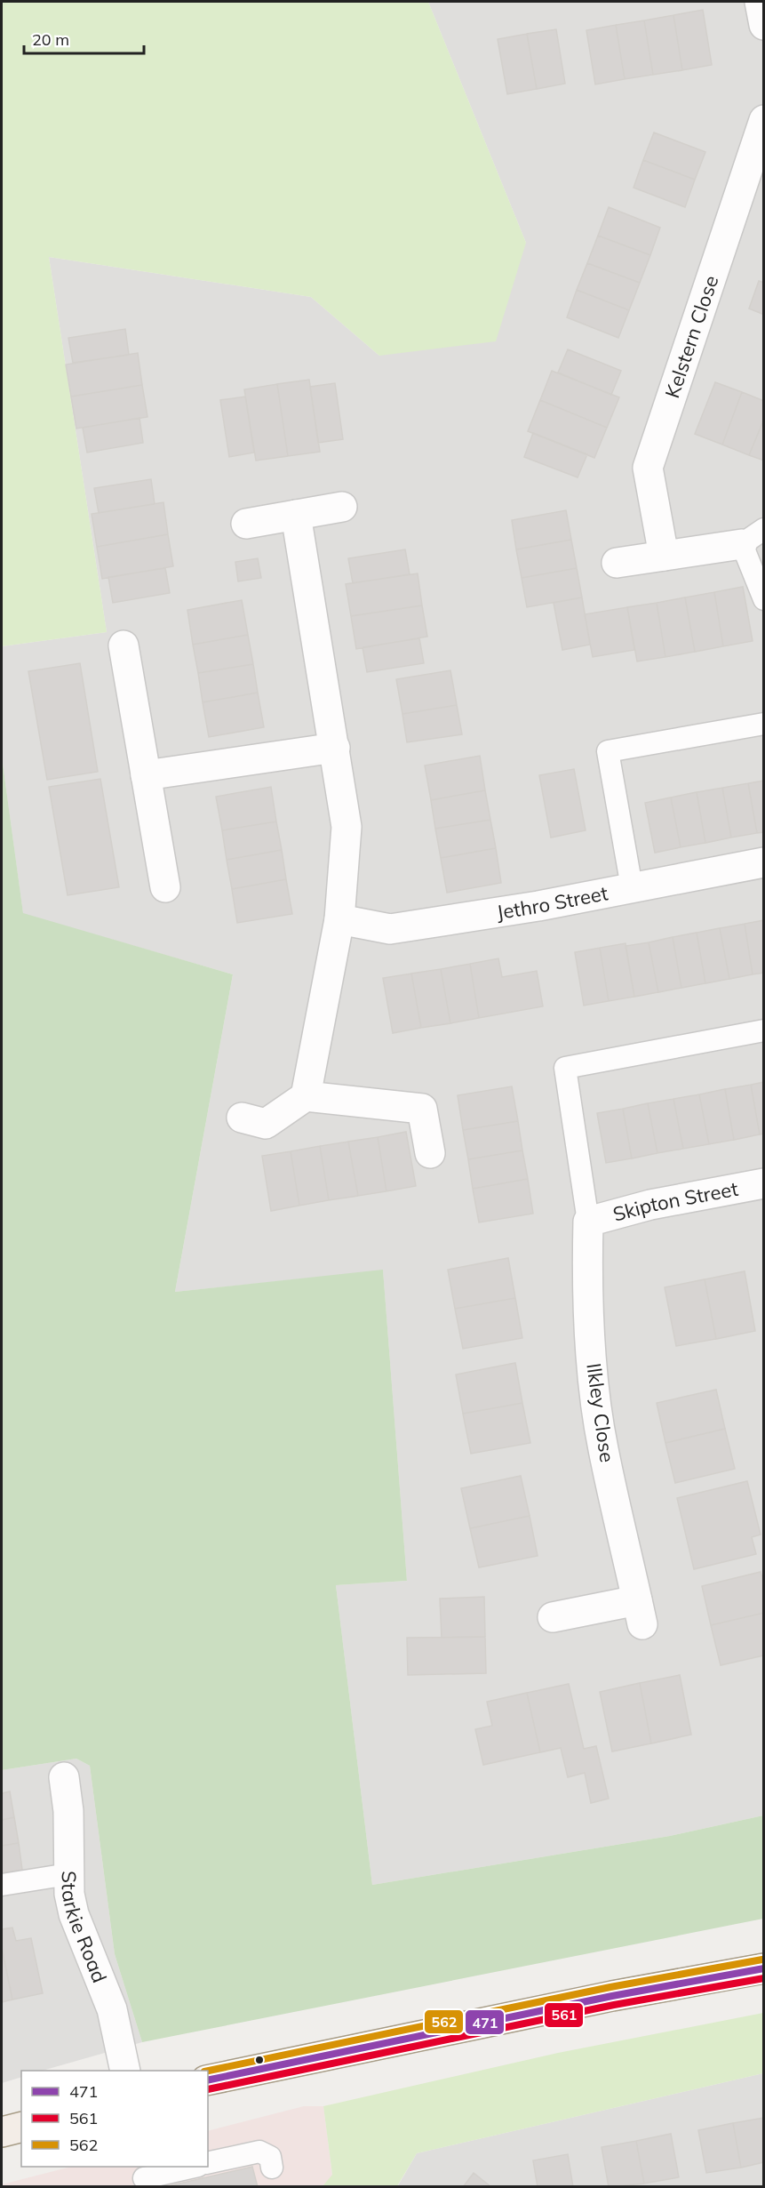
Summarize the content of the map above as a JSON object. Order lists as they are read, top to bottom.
{
  "streets": {
    "street": [
      "Kelstern Close",
      "Jethro Street",
      "Skipton Street",
      "Ilkley Close",
      "Starkie Road"
    ]
  },
  "crossings": [
    ["Skipton Street", "Ilkley Close"]
  ],
  "lines": ["transit line 562", "transit line 471", "transit line 561"],
  "legend": ["471", "561", "562"],
  "scale_bar": "20 m"
}
